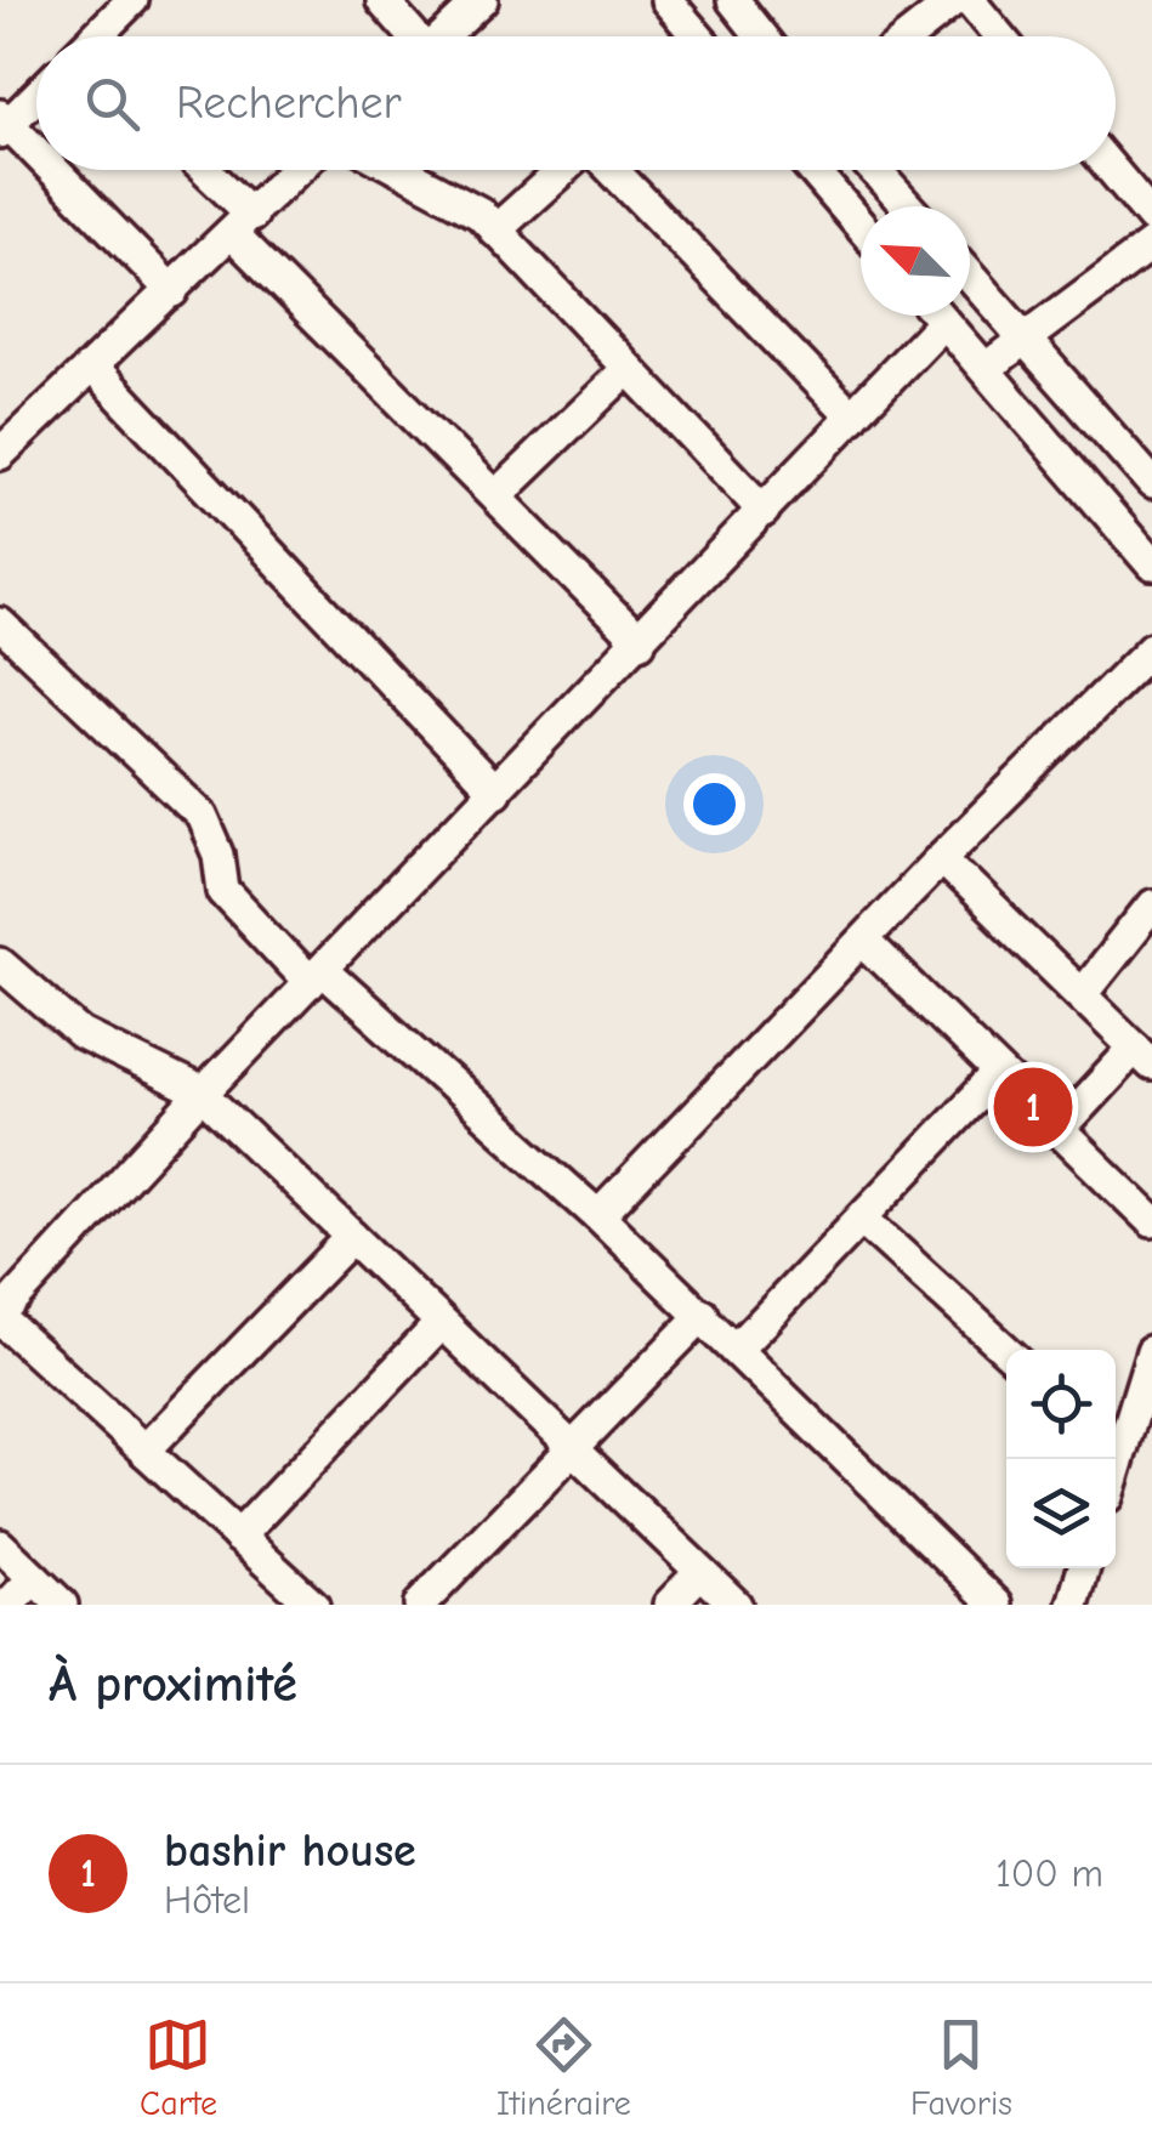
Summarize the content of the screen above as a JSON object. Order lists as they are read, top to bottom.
{
  "north": "top left",
  "page": {
    "search": "Rechercher",
    "pins": "1",
    "heading": "À proximité",
    "list": [
      {
        "mark": "1",
        "name": "bashir house",
        "note": "Hôtel",
        "value": "100 m"
      }
    ],
    "nav": ["Carte", "Itinéraire", "Favoris"]
  }
}
